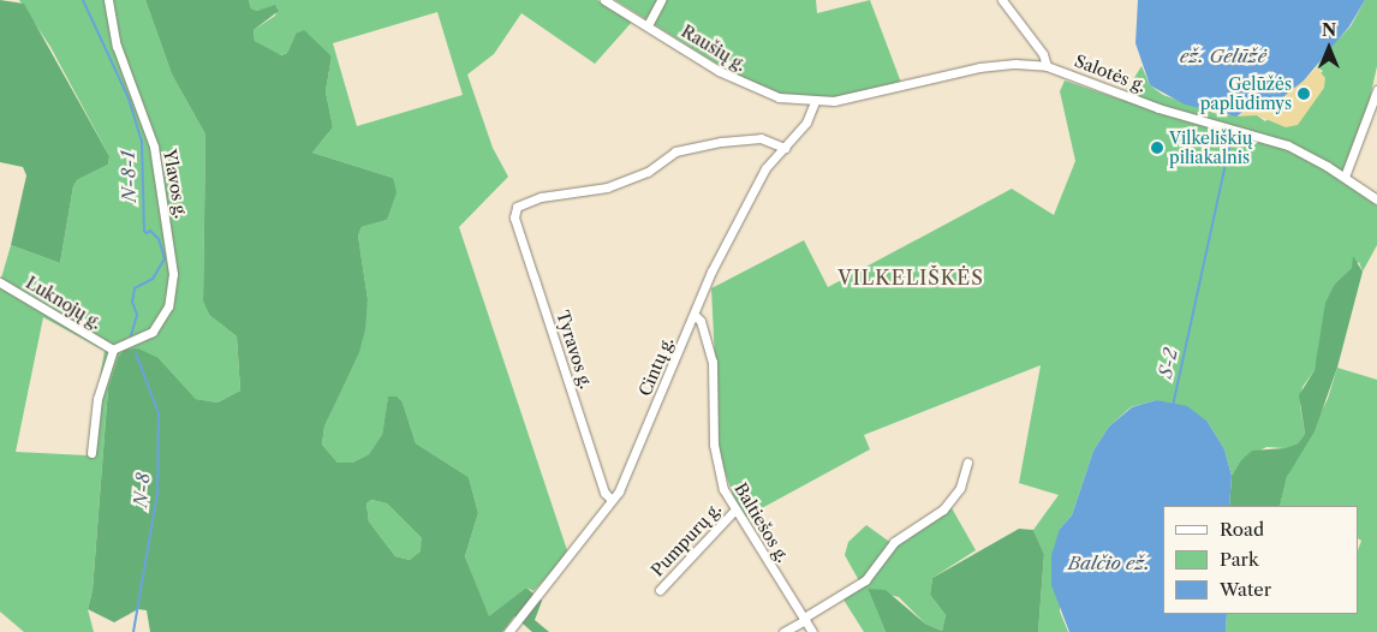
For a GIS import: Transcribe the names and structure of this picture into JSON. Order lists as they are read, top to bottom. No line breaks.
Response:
{"streets":{"street":["Raušių g.","Salotės g.","Ylavos g.","Luknojų g.","Tyravos g.","Cintų g.","Baltiešos g.","Pumpurų g."]},"crossings":[["Raušių g.","Salotės g."],["Raušių g.","Cintų g."],["Salotės g.","Cintų g."],["Ylavos g.","Luknojų g."],["Tyravos g.","Cintų g."],["Cintų g.","Baltiešos g."],["Baltiešos g.","Pumpurų g."]],"districts":["VILKELIŠKĖS"],"water":["ež. Gelūžė","N-8-1","S-2","N-8","Balčio ež."],"places":["Gelūžės paplūdimys","Vilkeliškių piliakalnis"],"legend":["Road","Park","Water"],"north":"top"}
